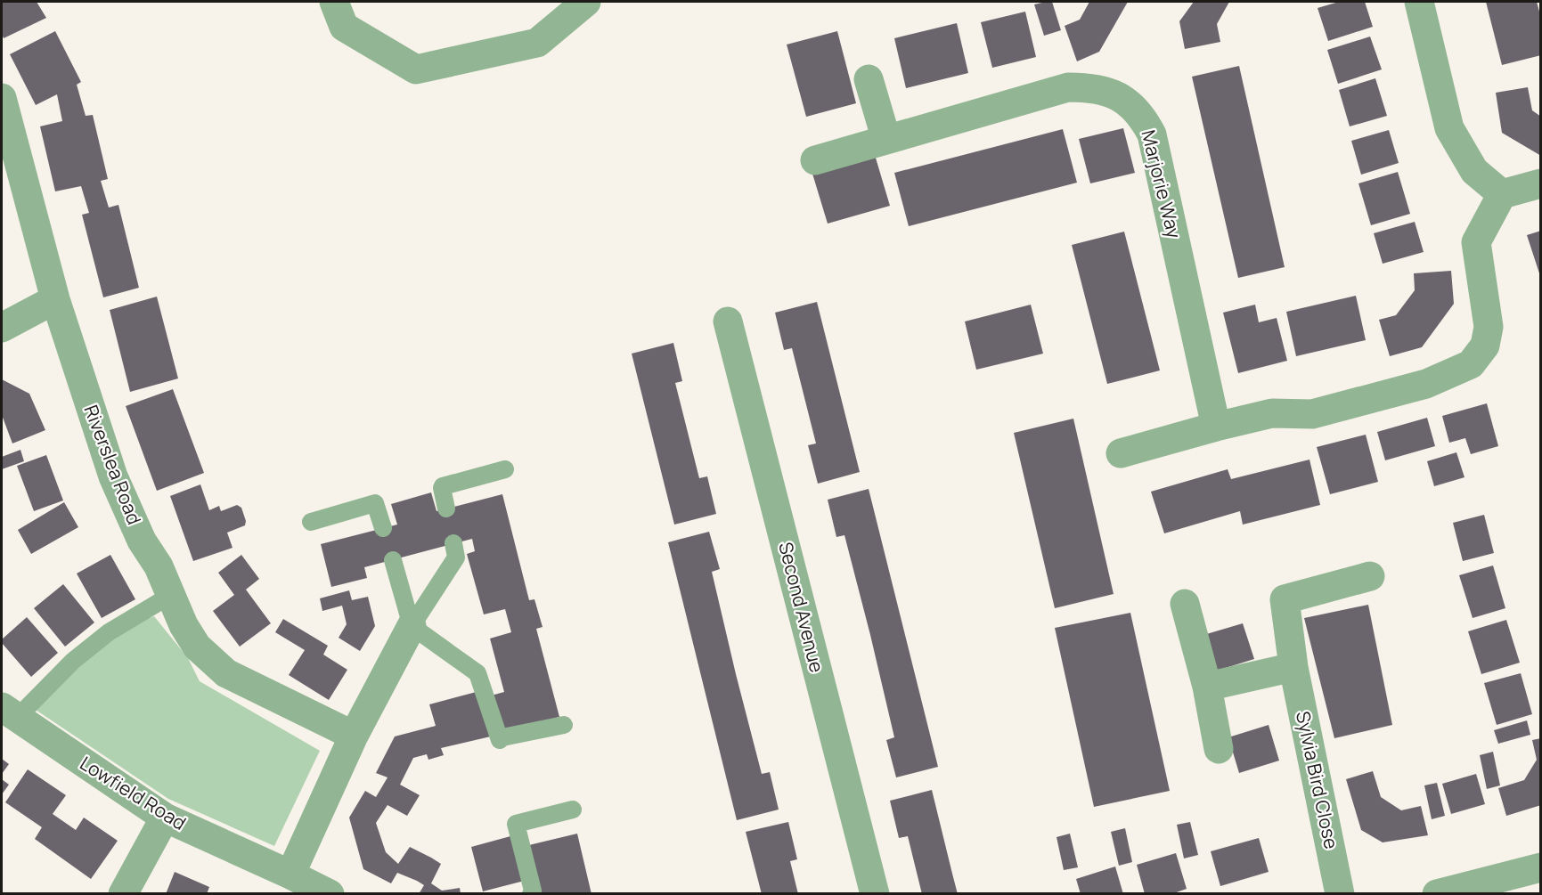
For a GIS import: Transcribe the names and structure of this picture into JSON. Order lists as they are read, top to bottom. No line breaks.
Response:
{"streets":{"street":["Marjorie Way","Riverslea Road","Second Avenue","Sylvia Bird Close","Lowfield Road"]}}
